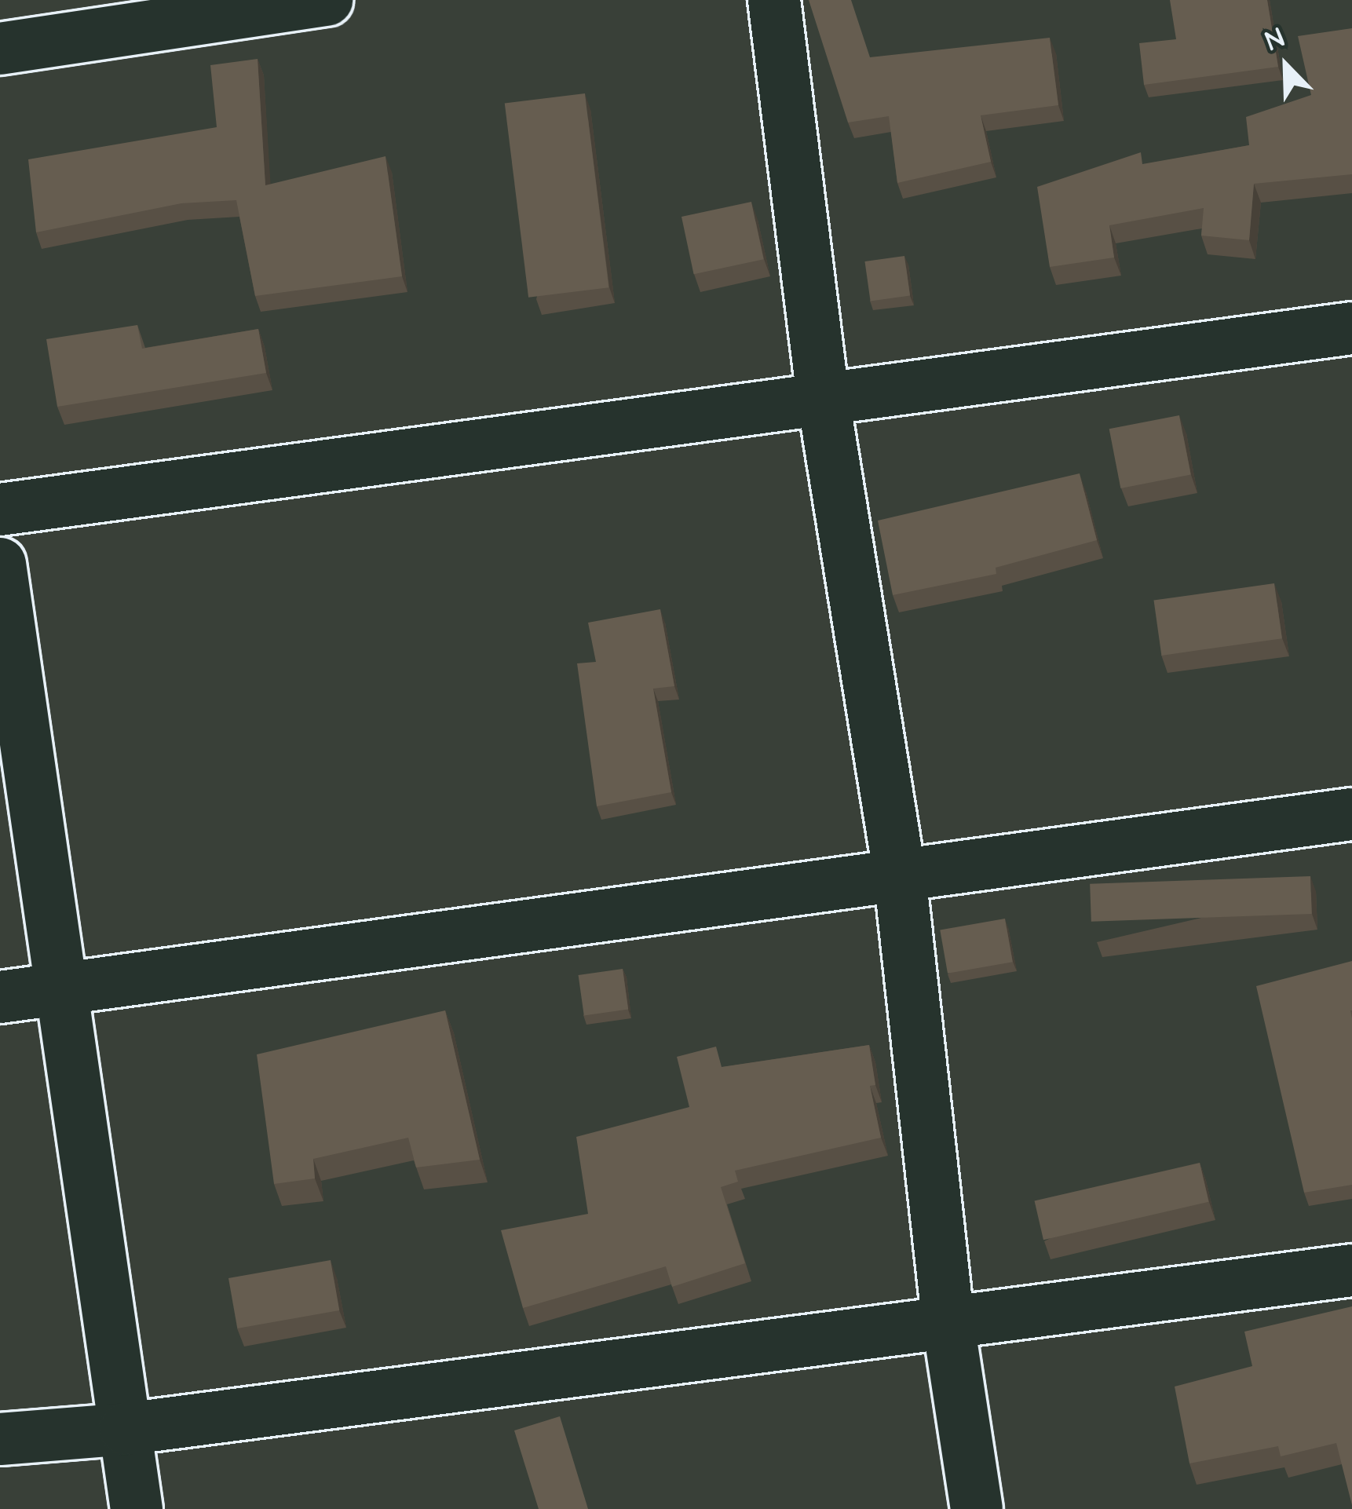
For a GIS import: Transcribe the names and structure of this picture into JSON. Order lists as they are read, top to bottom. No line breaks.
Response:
{"north":"top left"}
